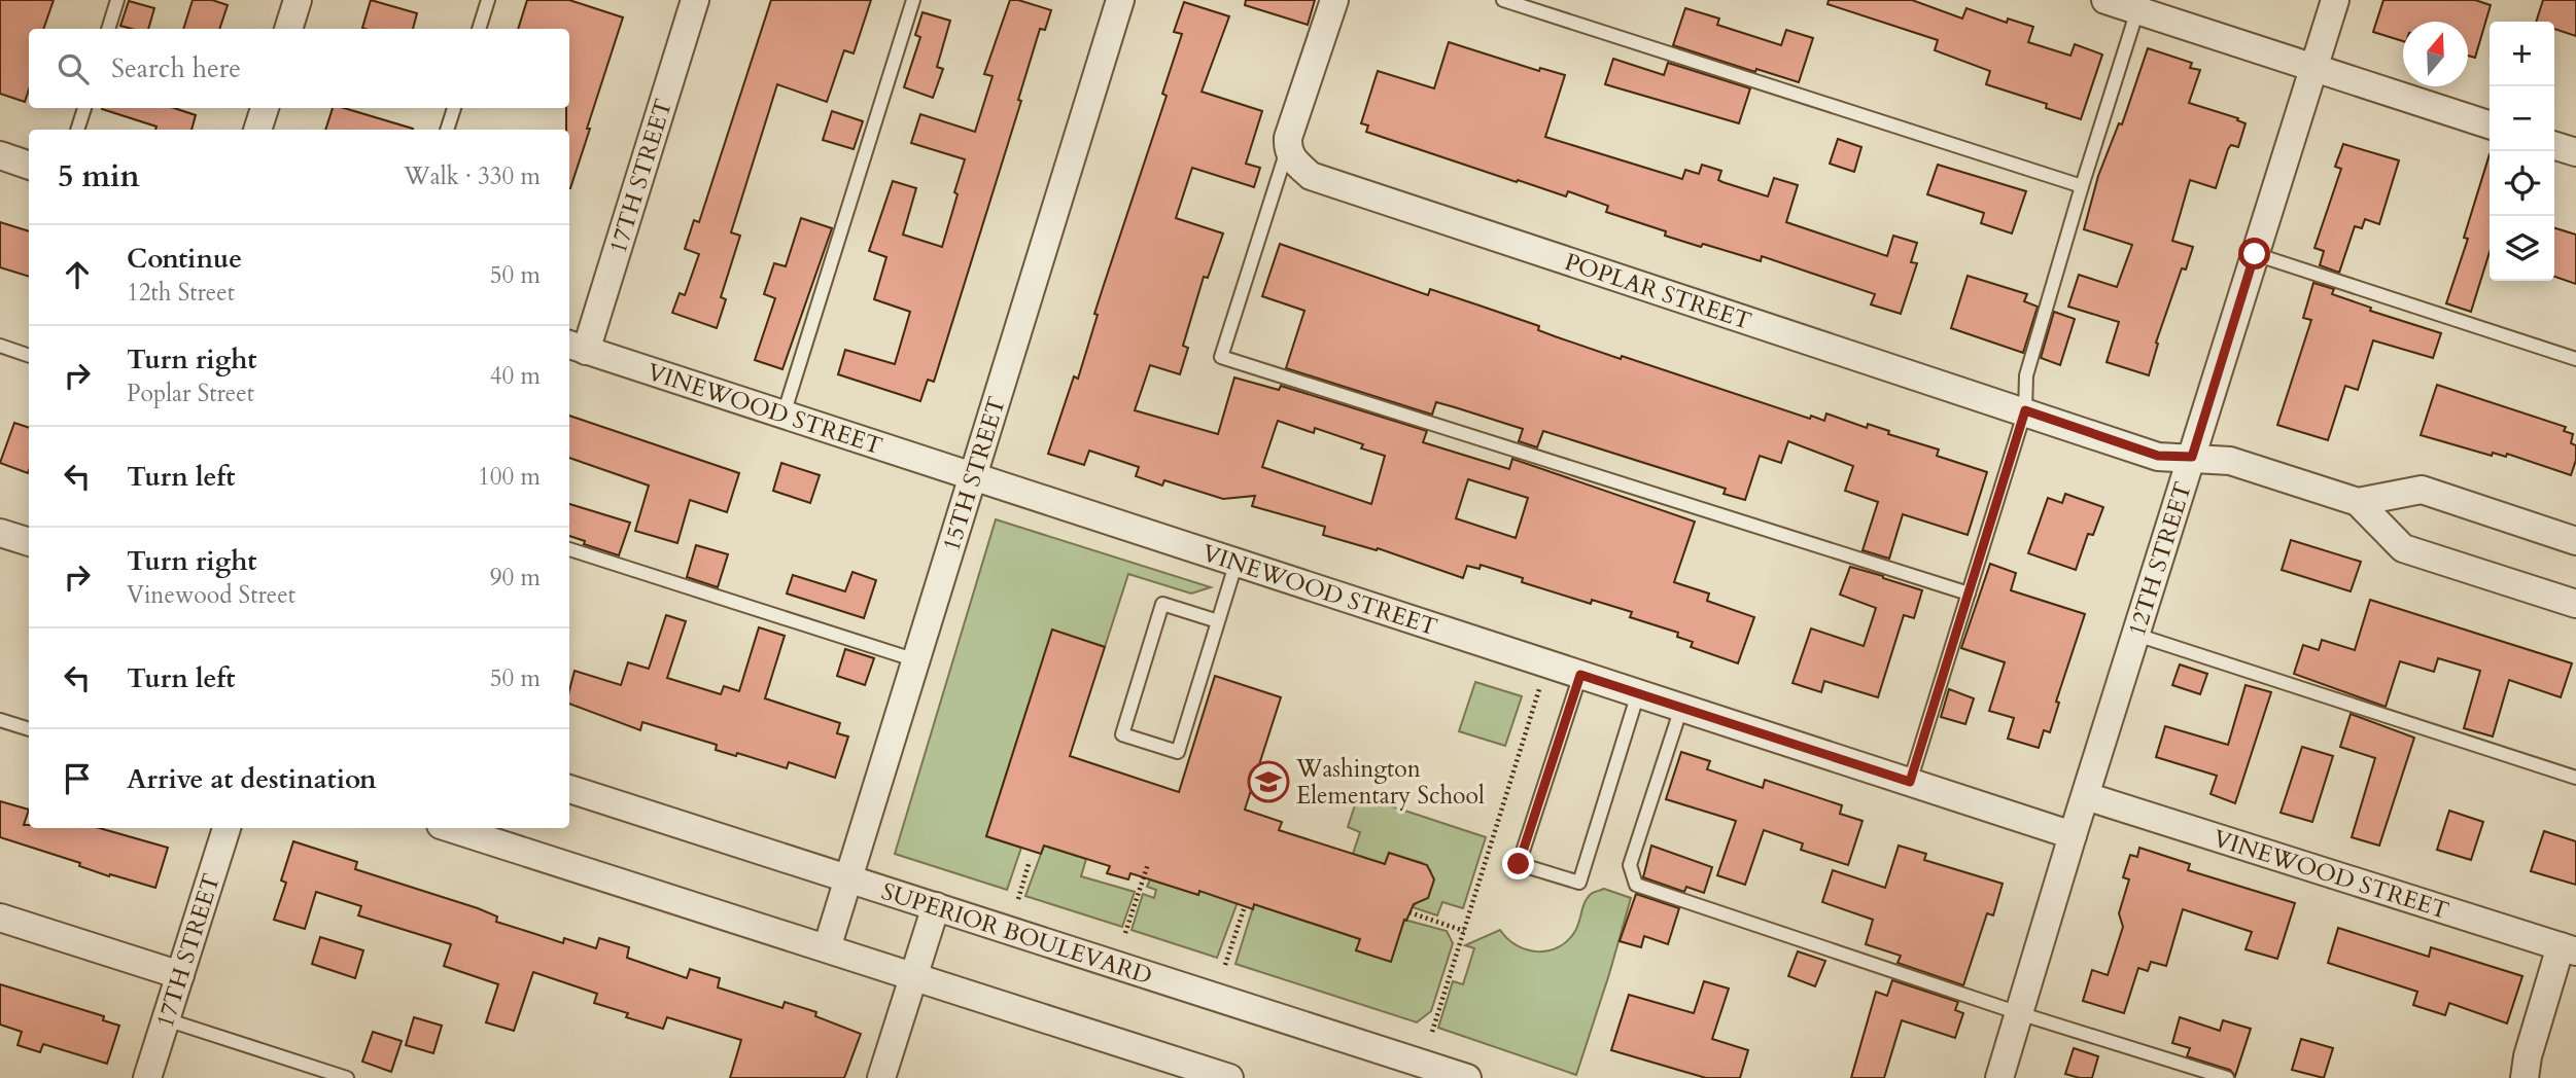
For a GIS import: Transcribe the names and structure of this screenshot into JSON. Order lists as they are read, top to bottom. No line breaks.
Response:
{"streets":{"street":["17TH STREET","POPLAR STREET","VINEWOOD STREET","15TH STREET","12TH STREET","SUPERIOR BOULEVARD"]},"crossings":[["17TH STREET","VINEWOOD STREET"],["POPLAR STREET","12TH STREET"],["VINEWOOD STREET","15TH STREET"],["VINEWOOD STREET","12TH STREET"],["15TH STREET","SUPERIOR BOULEVARD"]],"places":{"school or university":["Washington Elementary School"]},"north":"top","page":{"map_buttons":["+","−"],"search":"Search here","heading":["5 min","Walk · 330 m"],"list":[["Continue","12th Street","50 m"],["Turn right","Poplar Street","40 m"],["Turn left","100 m"],["Turn right","Vinewood Street","90 m"],["Turn left","50 m"],"Arrive at destination"]}}
